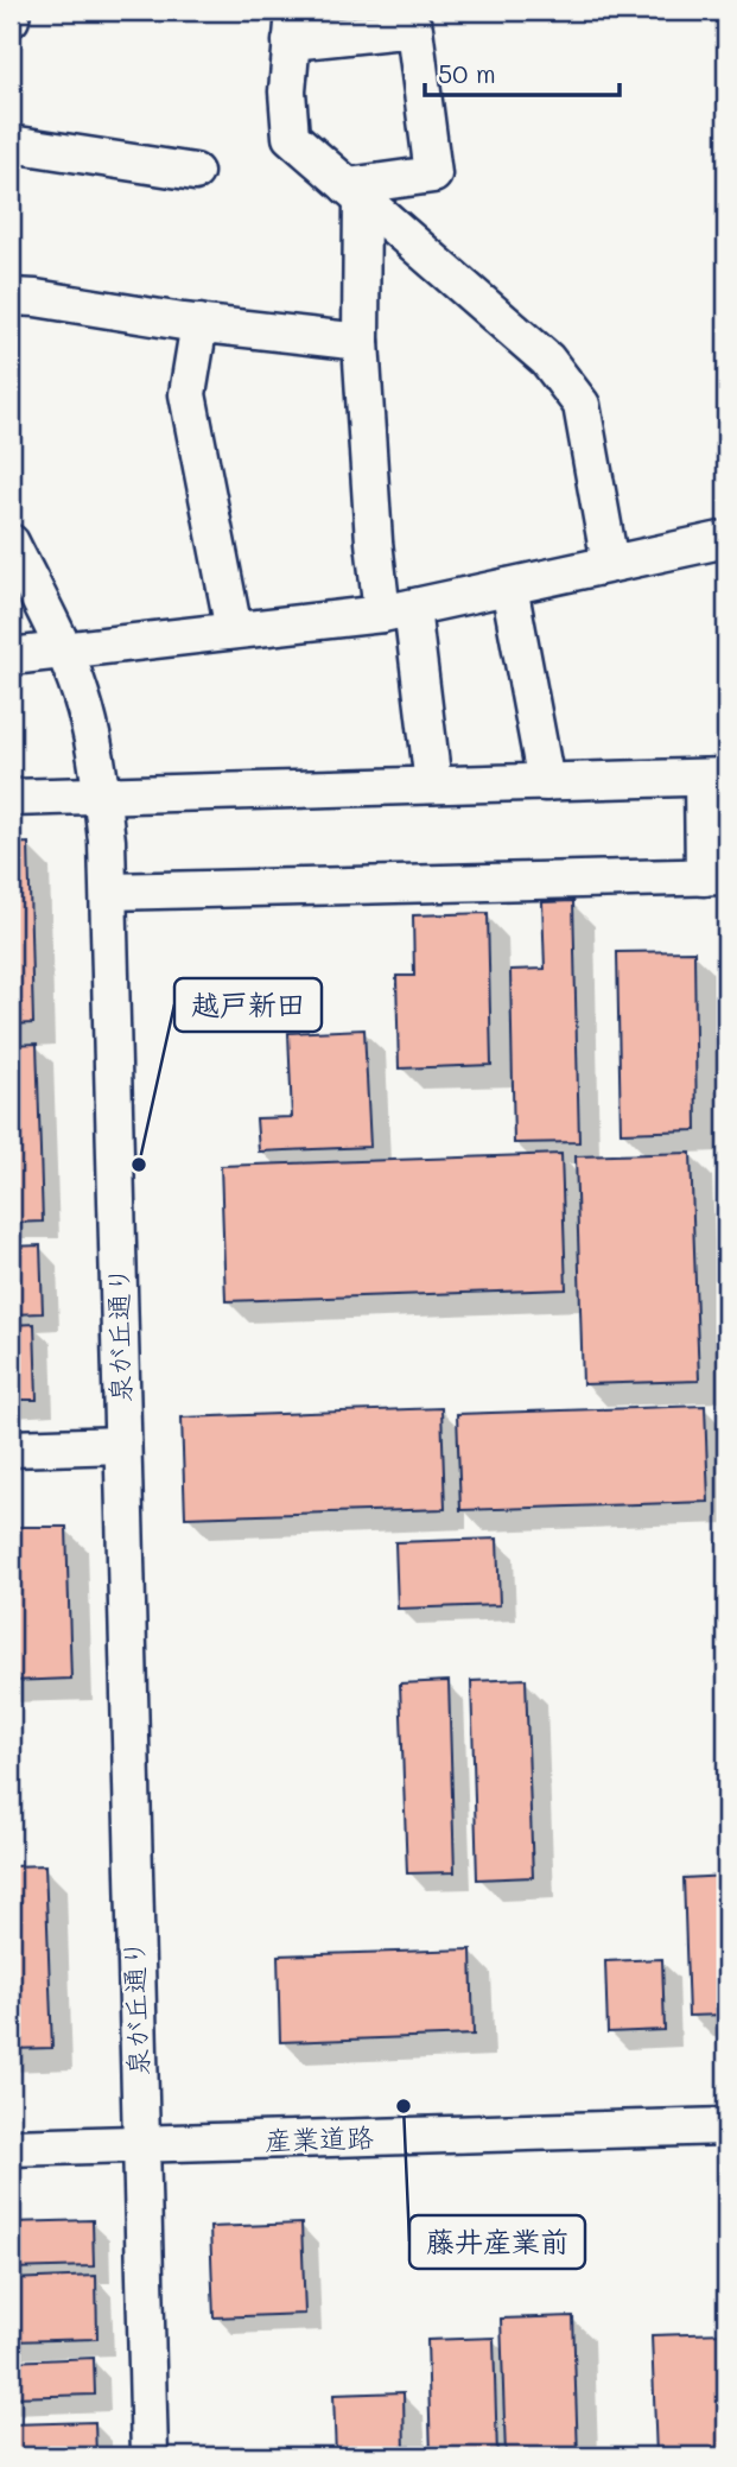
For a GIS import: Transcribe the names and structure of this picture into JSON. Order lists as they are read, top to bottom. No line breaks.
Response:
{"streets":{"street":["泉が丘通り","産業道路"]},"crossings":[["泉が丘通り","産業道路"]],"places":["越戸新田","藤井産業前"],"scale_bar":"50 m"}
